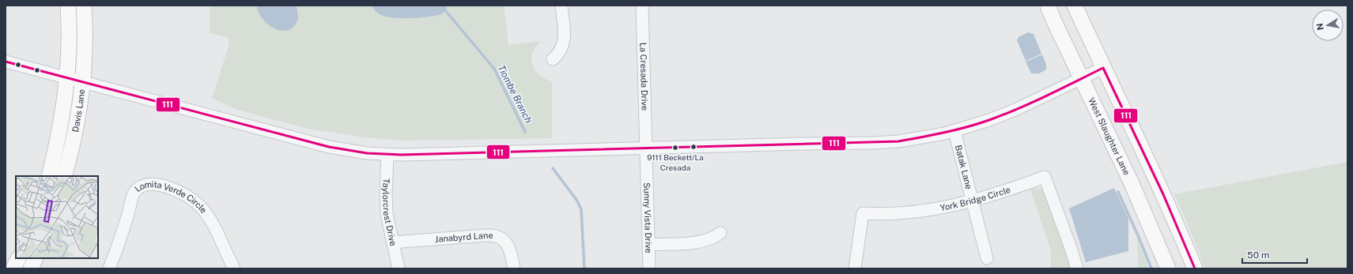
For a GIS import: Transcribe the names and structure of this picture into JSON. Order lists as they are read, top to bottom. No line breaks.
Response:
{"streets":{"main road":["Davis Lane","West Slaughter Lane"],"street":["La Cresada Drive","Batak Lane","York Bridge Circle","Lomita Verde Circle","Taylorcrest Drive","Sunny Vista Drive","Janabyrd Lane"]},"crossings":[["La Cresada Drive","Sunny Vista Drive"],["Batak Lane","York Bridge Circle"],["Taylorcrest Drive","Janabyrd Lane"]],"water":["Tiombe Branch"],"places":["9111 Beckett/La Cresada"],"lines":["transit line 111"],"scale_bar":"50 m","north":"left"}
